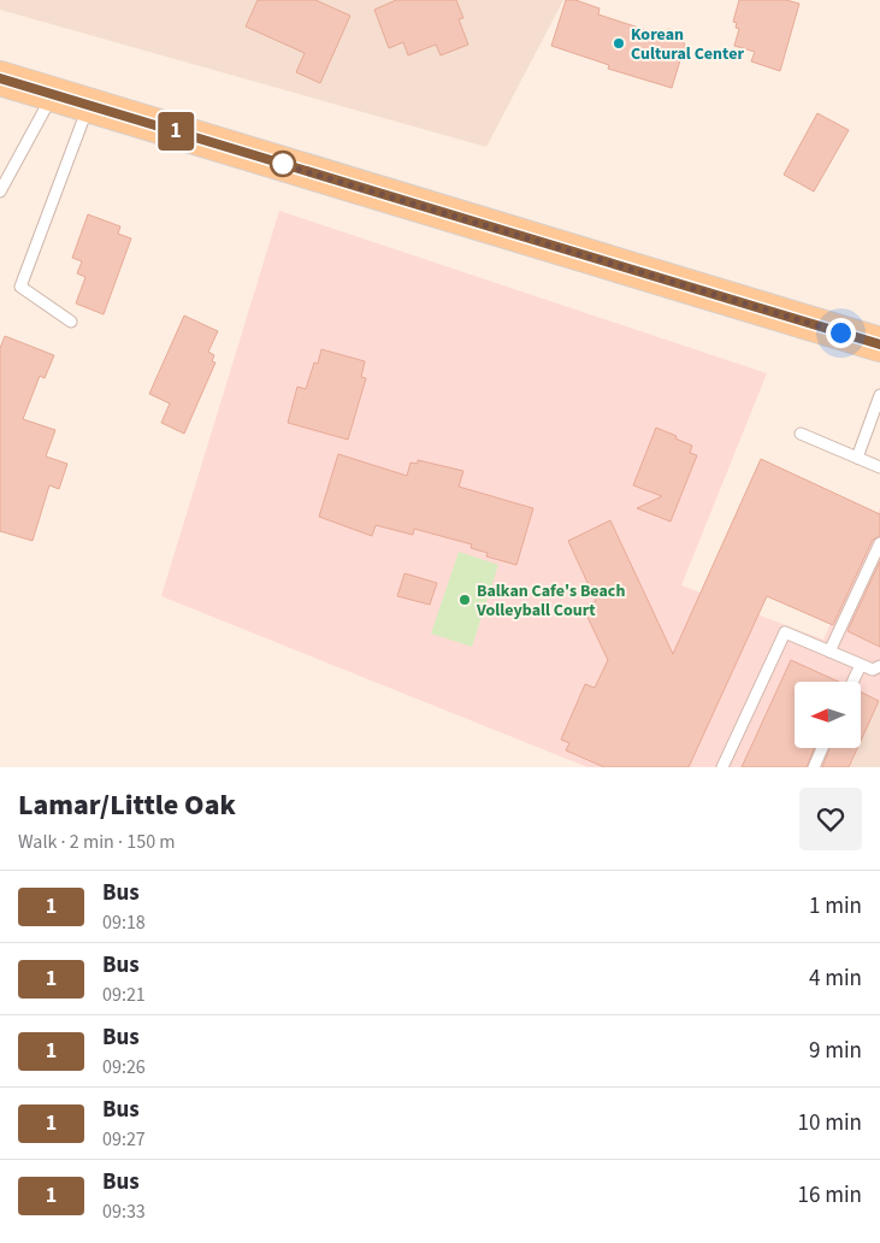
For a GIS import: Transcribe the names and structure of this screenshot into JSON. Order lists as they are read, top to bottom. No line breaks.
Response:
{"places":["Korean Cultural Center","Balkan Cafe's Beach Volleyball Court"],"lines":["bus line 1"],"north":"left","page":{"on_map":"1","heading":["Lamar/Little Oak","Walk · 2 min · 150 m"],"list":[{"mark":"1","name":"Bus","note":"09:18","value":"1 min"},{"mark":"1","name":"Bus","note":"09:21","value":"4 min"},{"mark":"1","name":"Bus","note":"09:26","value":"9 min"},{"mark":"1","name":"Bus","note":"09:27","value":"10 min"},{"mark":"1","name":"Bus","note":"09:33","value":"16 min"}]}}
